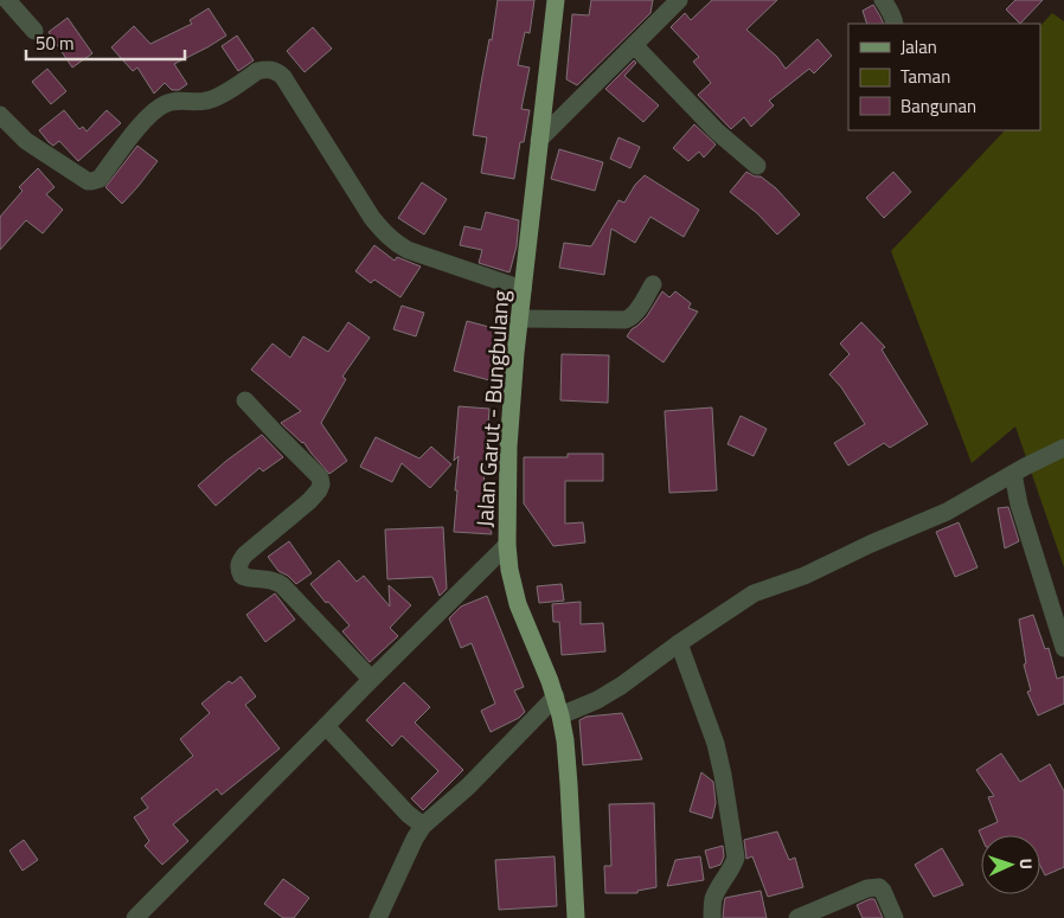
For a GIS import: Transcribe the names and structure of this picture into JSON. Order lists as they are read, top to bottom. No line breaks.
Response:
{"streets":{"main road":["Jalan Garut - Bungbulang"]},"legend":["Jalan","Taman","Bangunan"],"scale_bar":"50 m","north":"right"}
